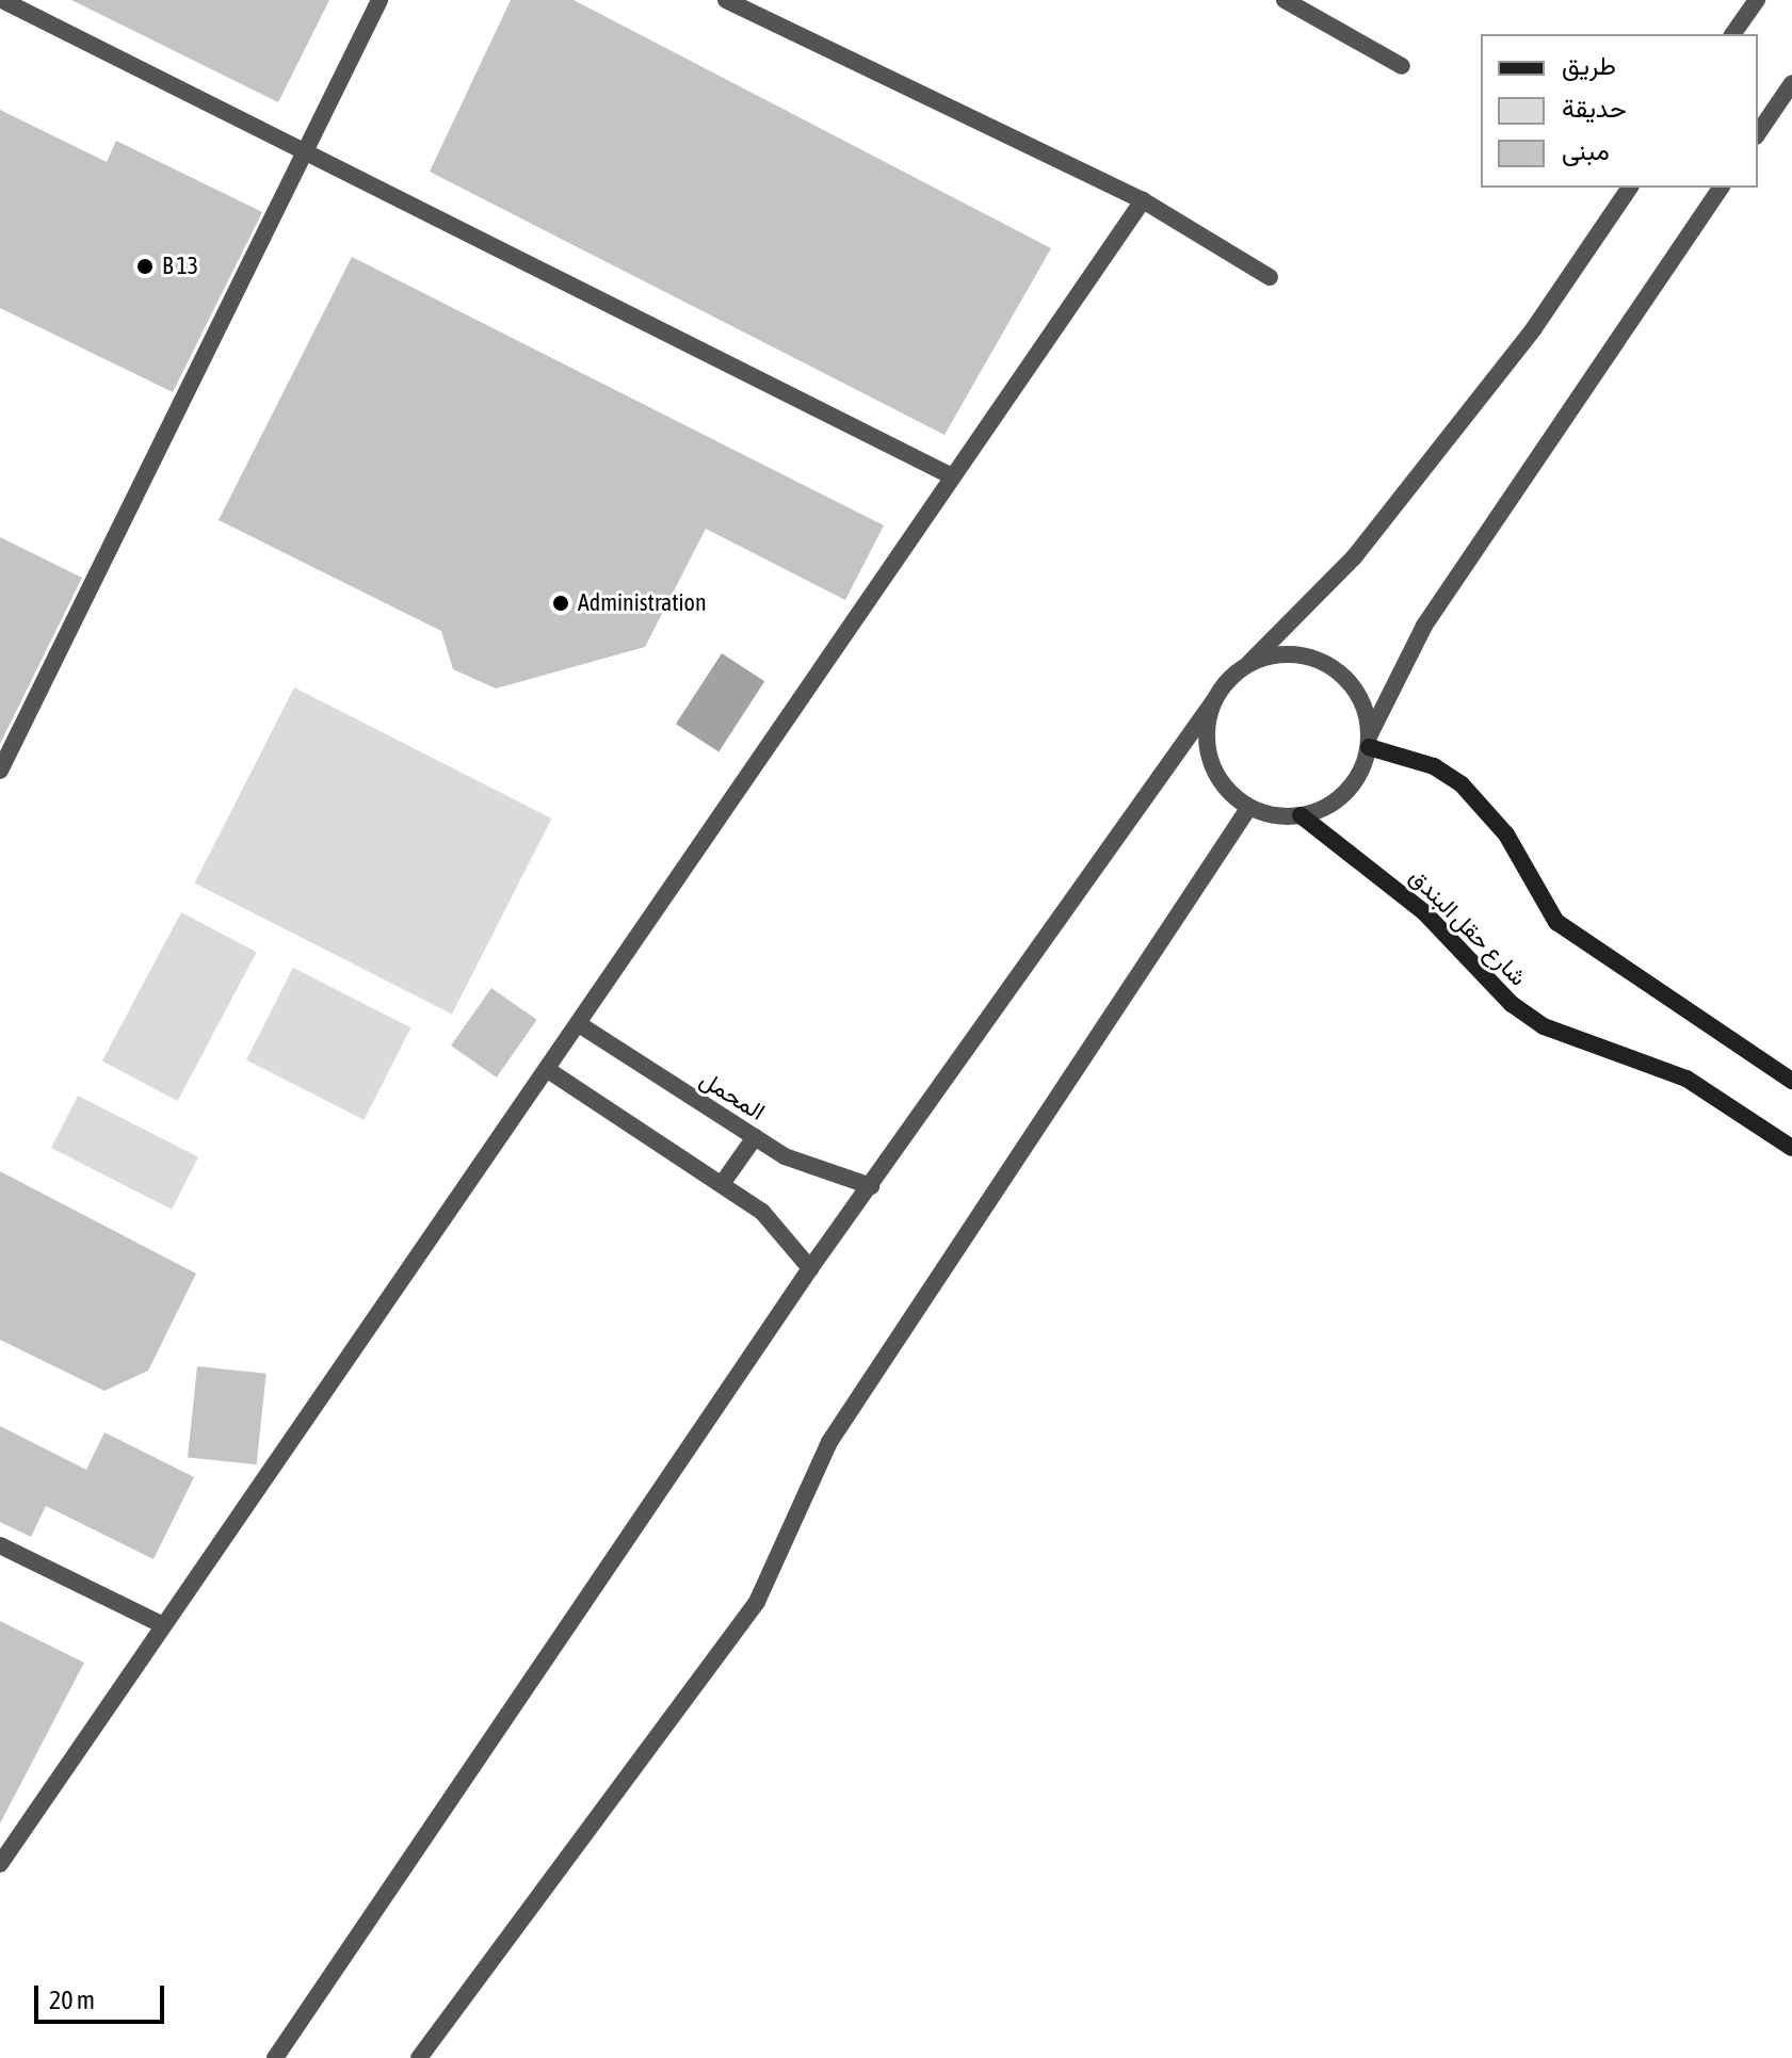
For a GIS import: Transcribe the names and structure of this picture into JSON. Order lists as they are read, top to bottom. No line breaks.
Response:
{"streets":{"main road":["شارع حقل البندق"],"street":["المحمل"]},"places":["B 13","Administration"],"legend":["طريق","حديقة","مبنى"],"scale_bar":"20 m"}
